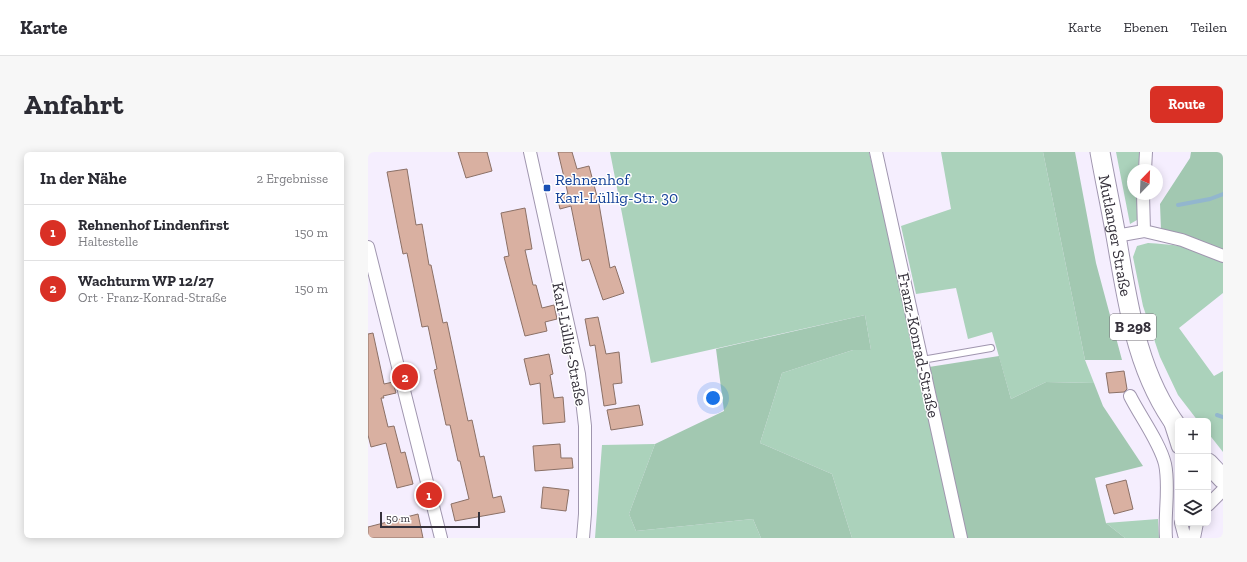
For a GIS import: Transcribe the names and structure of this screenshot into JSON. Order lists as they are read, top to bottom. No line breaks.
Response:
{"streets":{"main road":["Mutlanger Straße","B 298"],"street":["Karl-Lüllig-Straße","Franz-Konrad-Straße"]},"places":{"transit":["Rehnenhof Karl-Lüllig-Str. 30"]},"scale_bar":"50 m","north":"top right","page":{"header":"Karte","nav":["Karte","Ebenen","Teilen"],"buttons":"Route","title":"Anfahrt","heading":["In der Nähe","2 Ergebnisse"],"list":[{"mark":"1","name":"Rehnenhof Lindenfirst","note":"Haltestelle","value":"150 m"},{"mark":"2","name":"Wachturm WP 12/27","note":"Ort · Franz-Konrad-Straße","value":"150 m"}],"pins":["2","1"],"map_buttons":["+","−"],"scale":"50 m"}}
